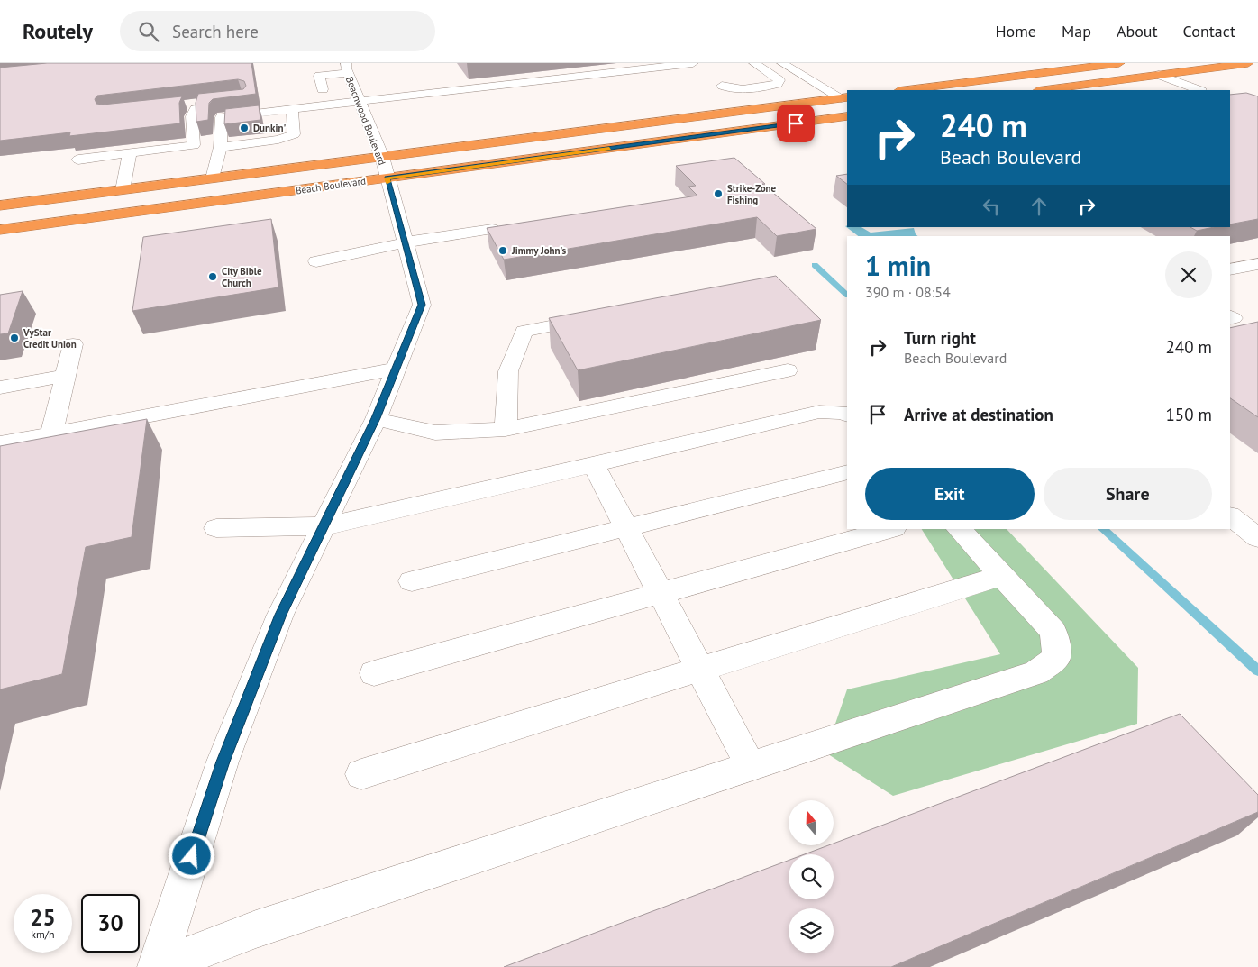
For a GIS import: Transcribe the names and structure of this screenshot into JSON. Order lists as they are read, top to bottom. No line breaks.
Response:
{"streets":{"highway":["Beach Boulevard"],"street":["Beachwood Boulevard"]},"crossings":[["Beachwood Boulevard","Beach Boulevard"]],"places":["Dunkin'","Strike-Zone Fishing","Jimmy John's","City Bible Church","VyStar Credit Union"],"north":"top","page":{"header":"Routely","search":"Search here","nav":["Home","Map","About","Contact"],"turn":["240 m","Beach Boulevard"],"heading":["1 min","390 m · 08:54"],"list":[{"name":"Turn right","note":"Beach Boulevard","value":"240 m"},{"name":"Arrive at destination","value":"150 m"}],"buttons":["Exit","Share"],"speed":"25 km/h","limit":"30"}}
